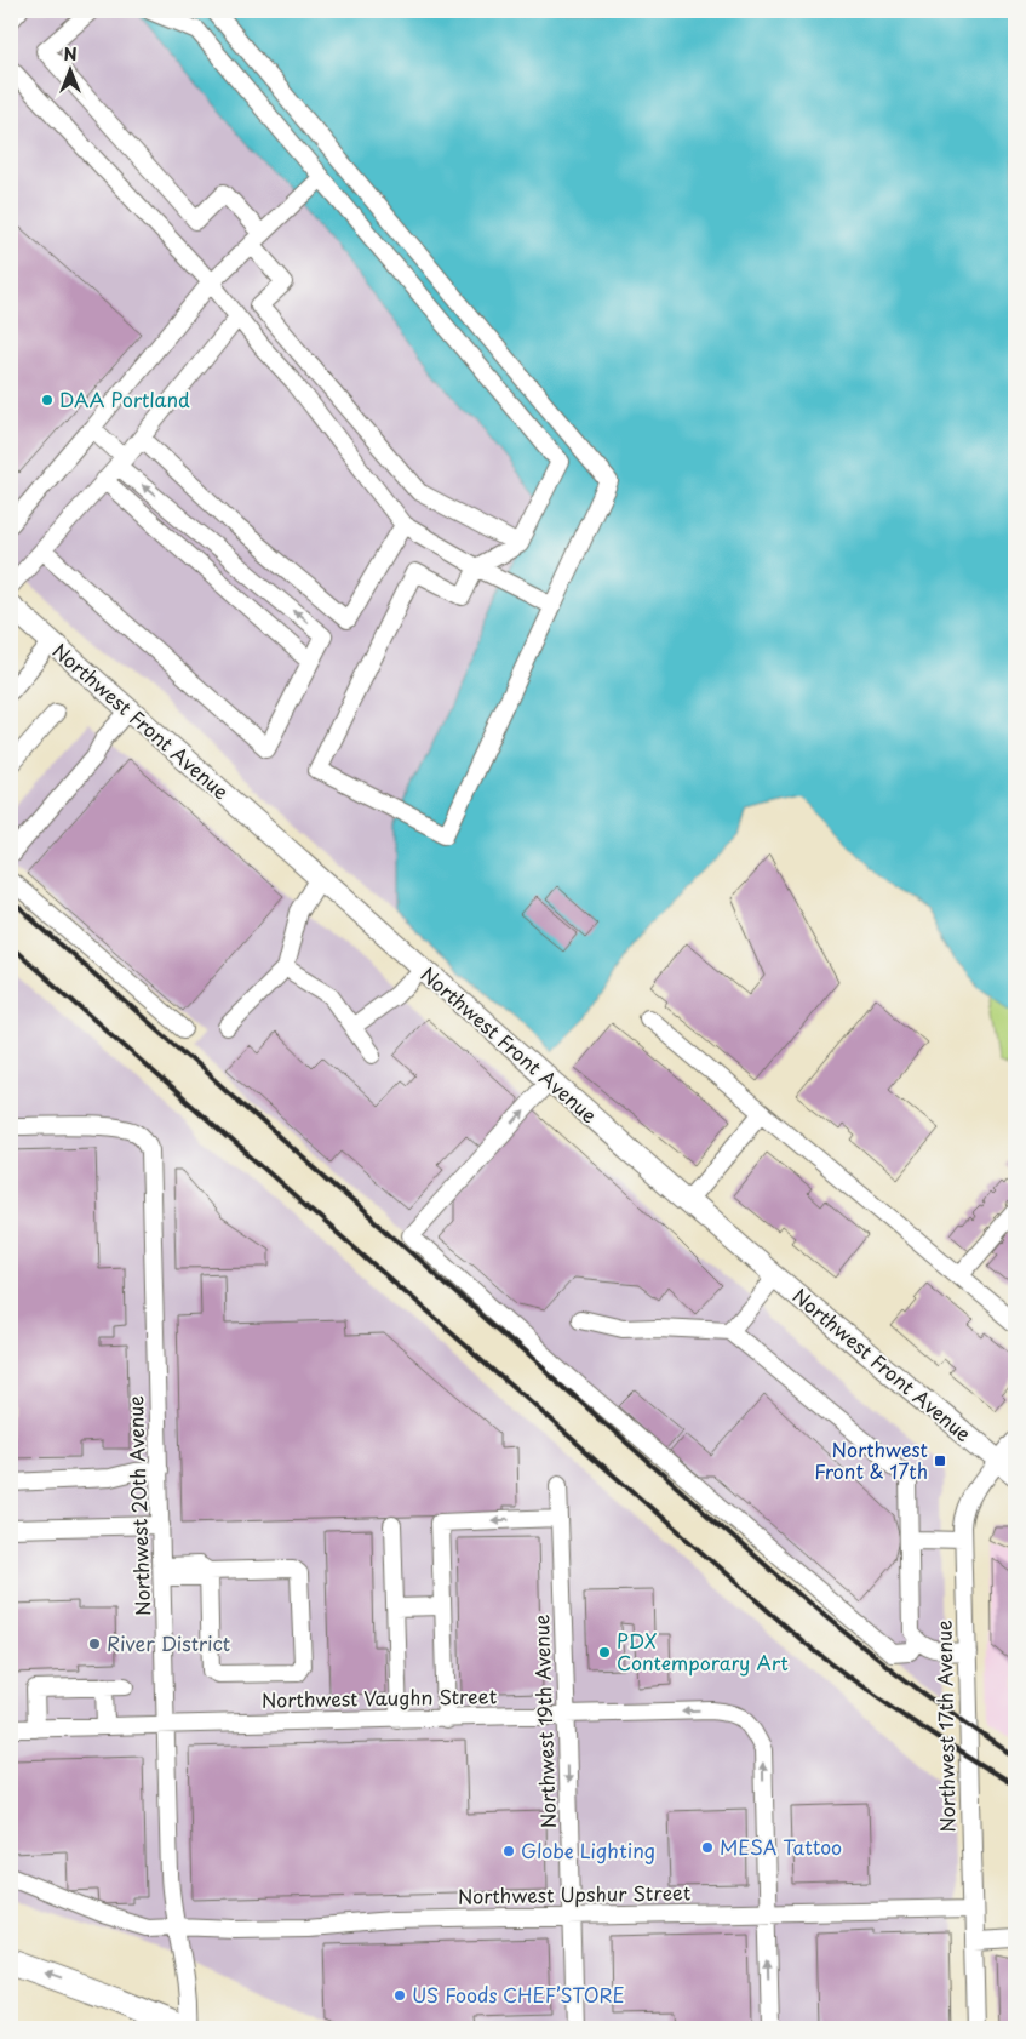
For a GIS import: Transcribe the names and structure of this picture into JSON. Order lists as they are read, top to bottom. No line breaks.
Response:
{"streets":{"main road":["Northwest Front Avenue"],"street":["Northwest 20th Avenue","Northwest Vaughn Street","Northwest 19th Avenue","Northwest 17th Avenue","Northwest Upshur Street"]},"crossings":[["Northwest Front Avenue","Northwest 17th Avenue"],["Northwest 20th Avenue","Northwest Vaughn Street"],["Northwest 20th Avenue","Northwest Upshur Street"],["Northwest Vaughn Street","Northwest 19th Avenue"],["Northwest Vaughn Street","Northwest Upshur Street"],["Northwest 19th Avenue","Northwest Upshur Street"],["Northwest 17th Avenue","Northwest Upshur Street"]],"one_way":["Northwest 19th Avenue"],"places":{"other":["DAA Portland","River District","PDX Contemporary Art","MESA Tattoo","Globe Lighting","US Foods CHEF’STORE"],"transit":["Northwest Front & 17th"]},"north":"top"}
